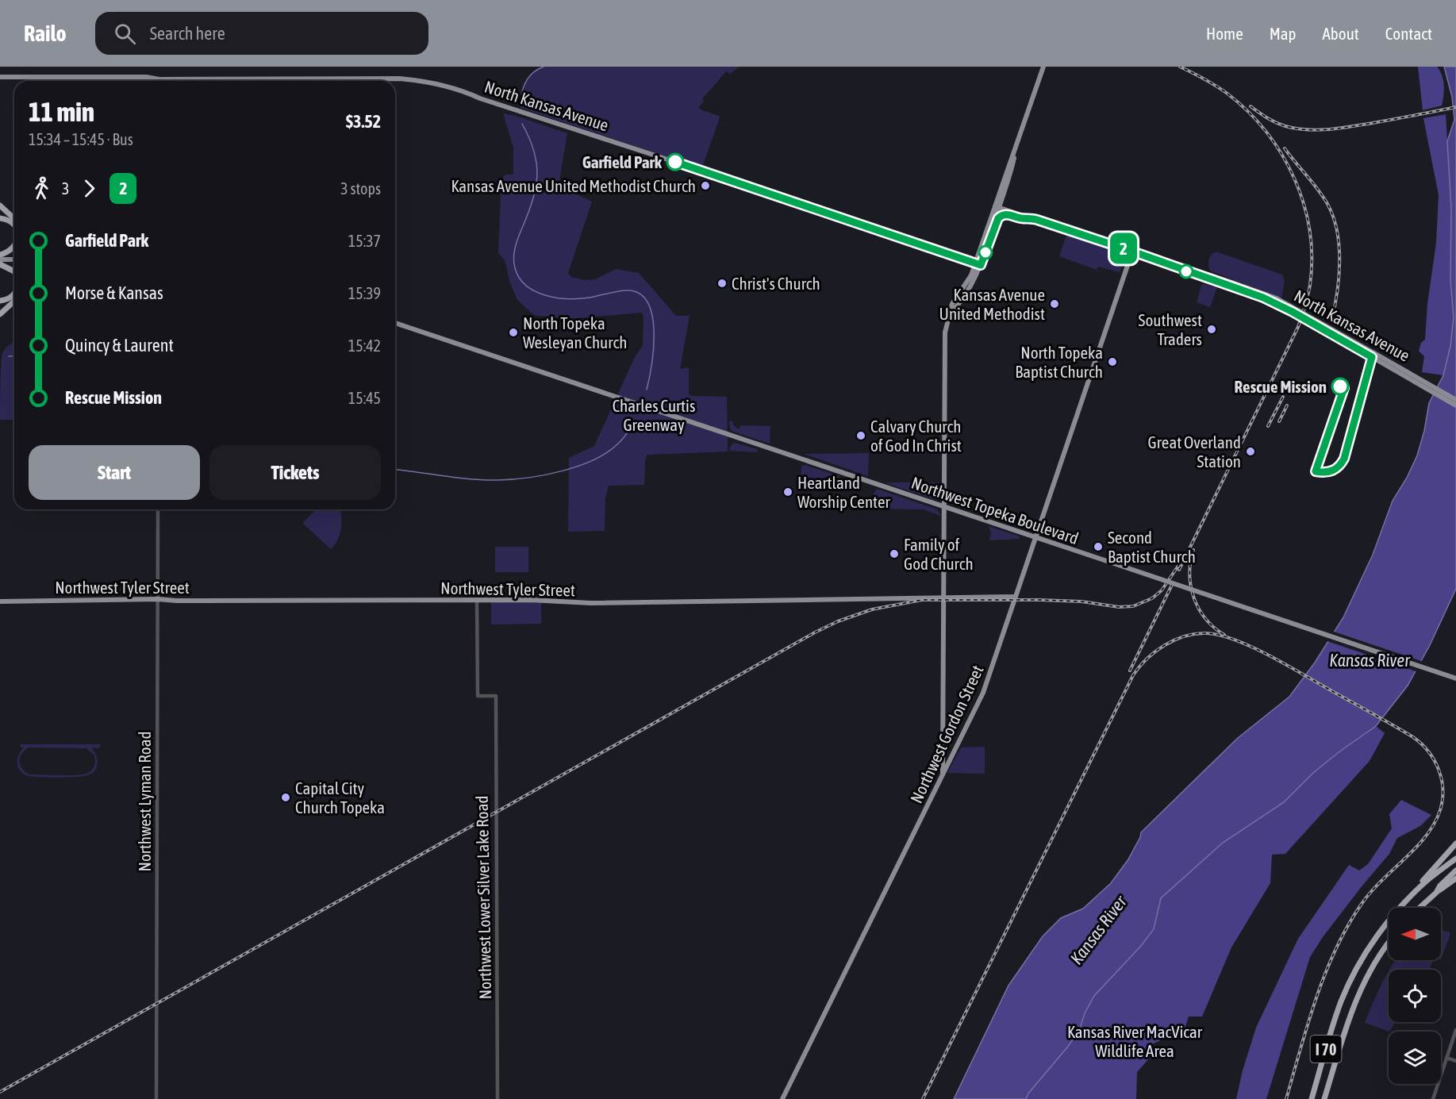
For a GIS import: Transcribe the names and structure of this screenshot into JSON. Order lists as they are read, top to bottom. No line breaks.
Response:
{"streets":{"highway":["I 70"],"main road":["North Kansas Avenue","Northwest Topeka Boulevard","Northwest Tyler Street","Northwest Gordon Street"],"street":["Northwest Lyman Road","Northwest Lower Silver Lake Road"]},"crossings":[["Northwest Topeka Boulevard","Northwest Gordon Street"],["Northwest Tyler Street","Northwest Gordon Street"],["Northwest Tyler Street","Northwest Lyman Road"],["Northwest Tyler Street","Northwest Lower Silver Lake Road"]],"water":["Kansas River"],"parks":["Charles Curtis Greenway","Kansas River MacVicar Wildlife Area"],"places":["Garfield Park","Kansas Avenue United Methodist Church","Christ's Church","Kansas Avenue United Methodist","Southwest Traders","North Topeka Wesleyan Church","North Topeka Baptist Church","Rescue Mission","Calvary Church of God In Christ","Great Overland Station","Heartland Worship Center","Second Baptist Church","Family of God Church","Capital City Church Topeka"],"lines":["bus line 2"],"north":"left","page":{"header":"Railo","search":"Search here","nav":["Home","Map","About","Contact"],"on_map":"2","heading":["11 min","15:34 – 15:45 · Bus","$3.52"],"legs":["3","2","3 stops"],"list":[{"name":"Garfield Park","value":"15:37"},{"name":"Morse & Kansas","value":"15:39"},{"name":"Quincy & Laurent","value":"15:42"},{"name":"Rescue Mission","value":"15:45"}],"buttons":["Start","Tickets"]}}
